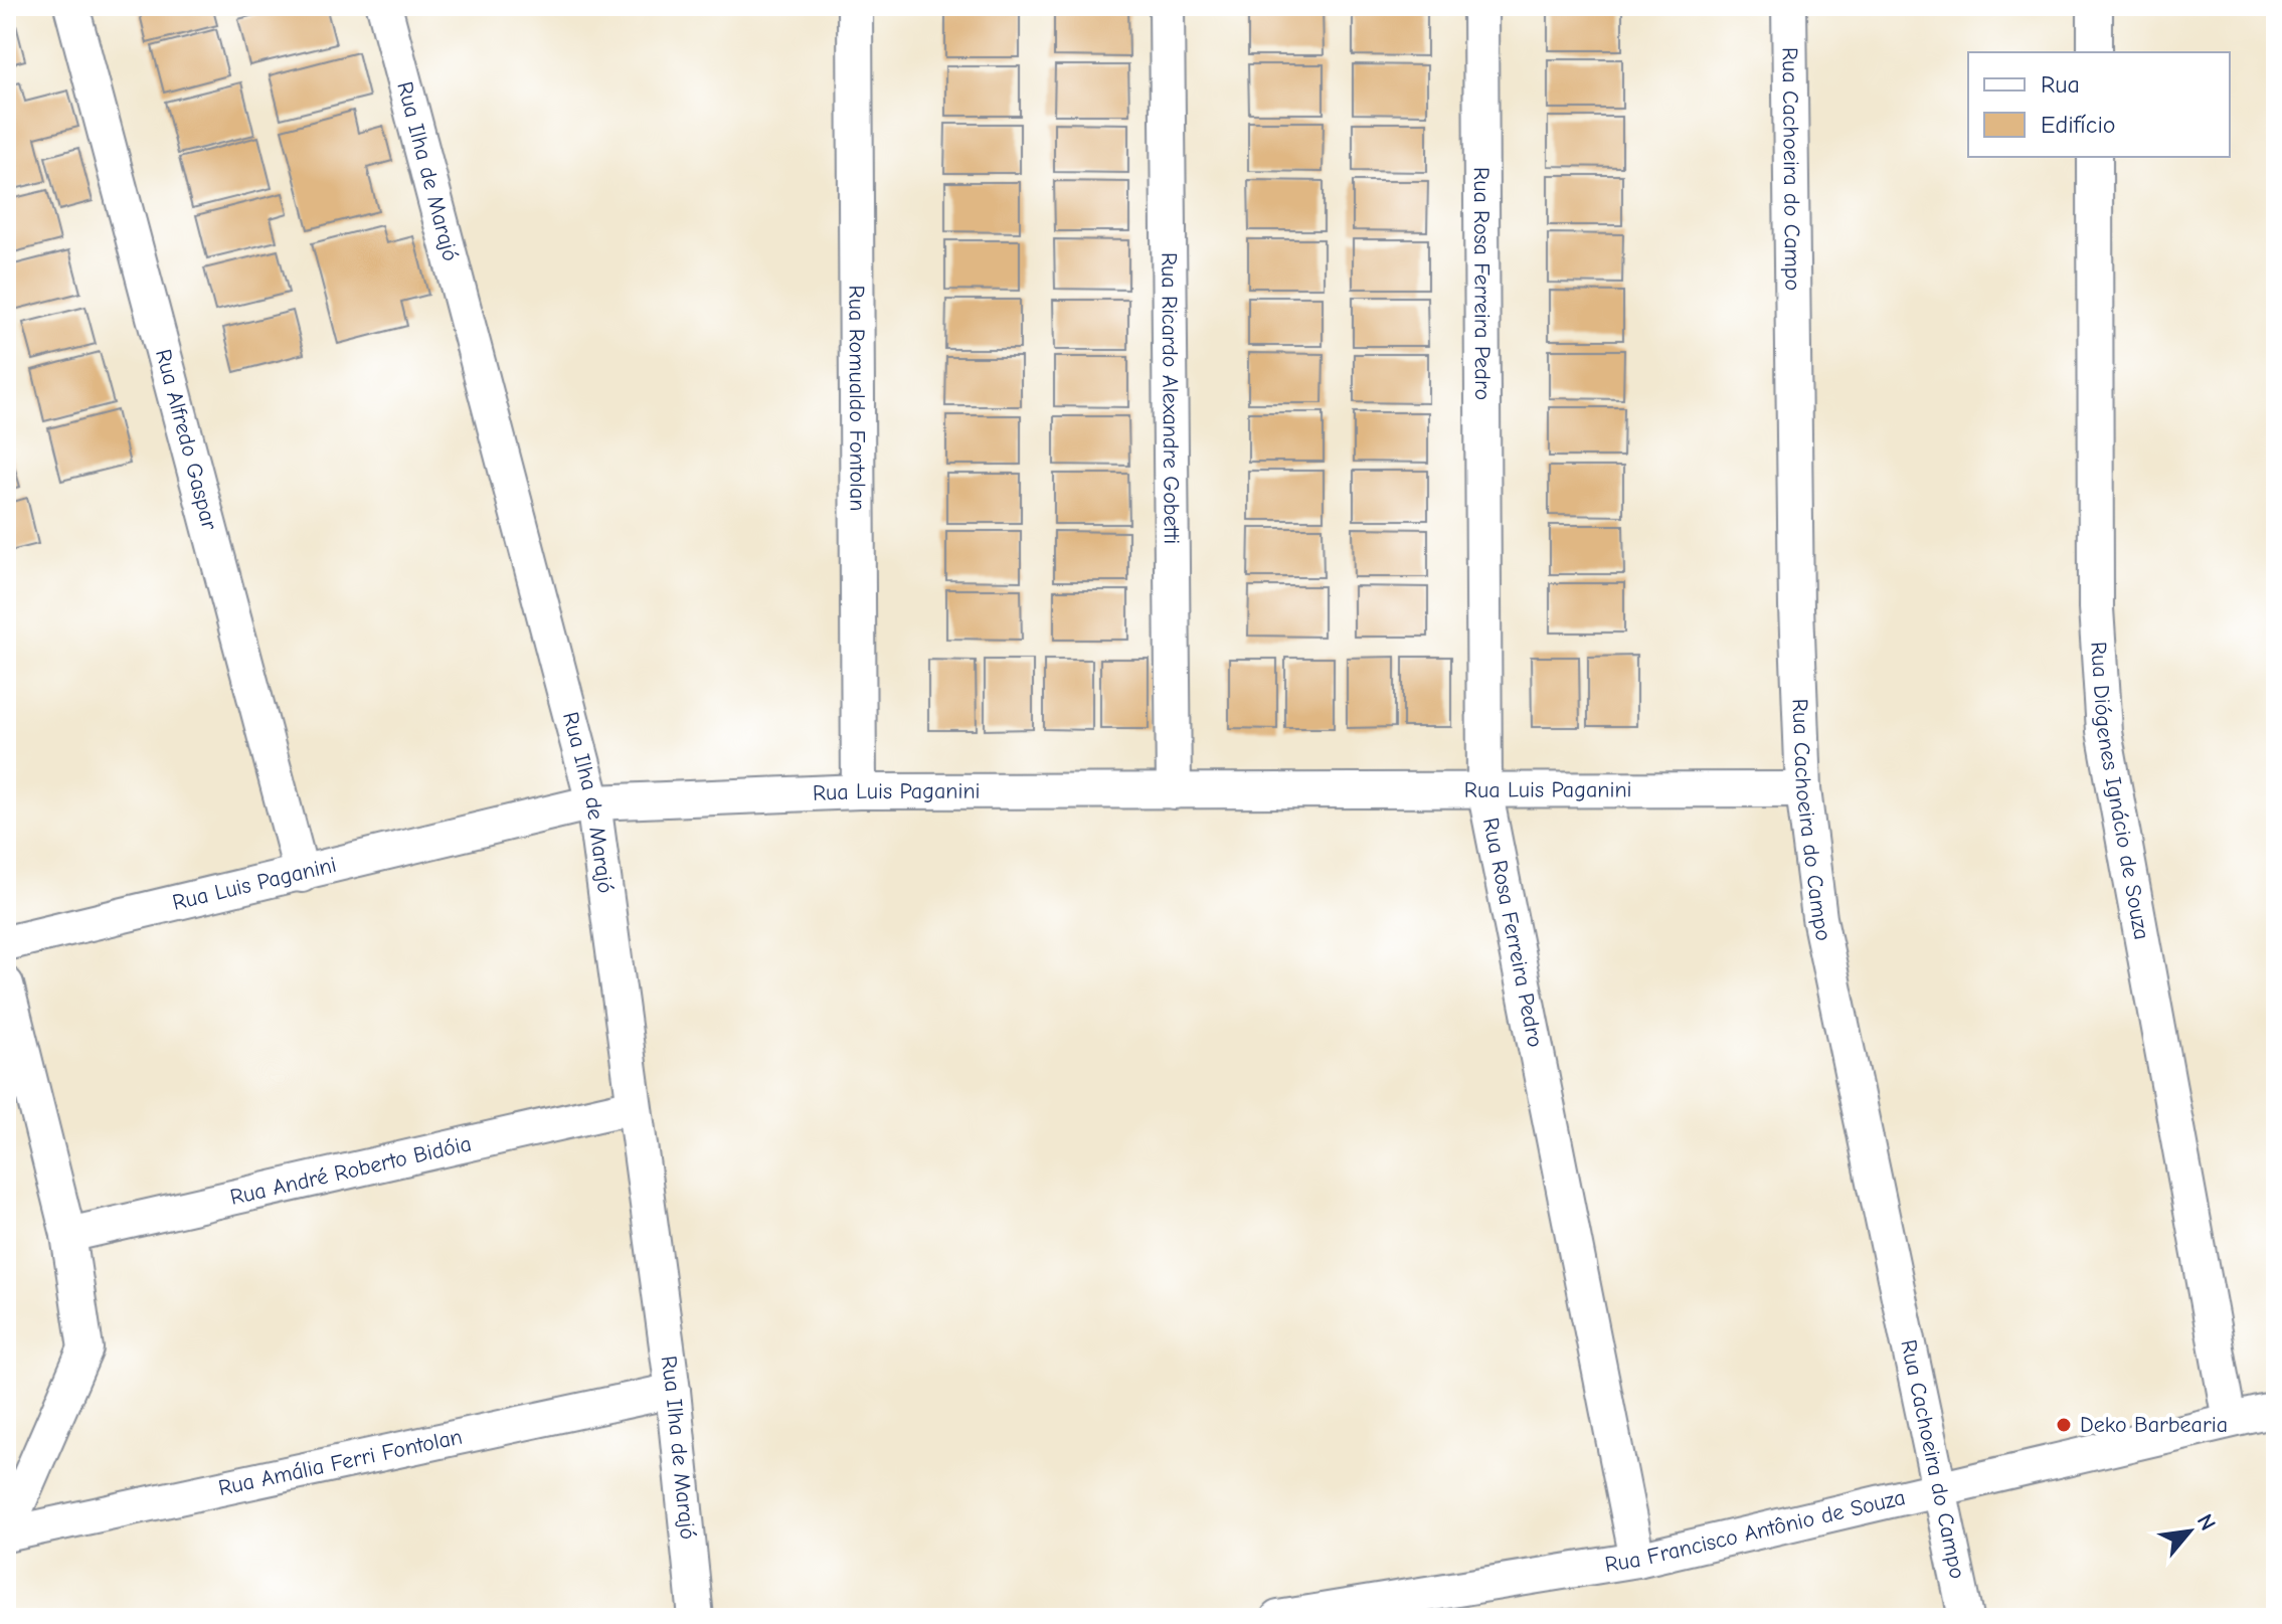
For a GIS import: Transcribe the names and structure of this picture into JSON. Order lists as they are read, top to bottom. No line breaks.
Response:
{"streets":{"street":["Rua Cachoeira do Campo","Rua Ilha de Marajó","Rua Rosa Ferreira Pedro","Rua Romualdo Fontolan","Rua Ricardo Alexandre Gobetti","Rua Alfredo Gaspar","Rua Luis Paganini","Rua Diógenes Ignácio de Souza","Rua André Roberto Bidóia","Rua Amália Ferri Fontolan","Rua Francisco Antônio de Souza"]},"crossings":[["Rua Cachoeira do Campo","Rua Luis Paganini"],["Rua Cachoeira do Campo","Rua Francisco Antônio de Souza"],["Rua Ilha de Marajó","Rua Luis Paganini"],["Rua Ilha de Marajó","Rua André Roberto Bidóia"],["Rua Ilha de Marajó","Rua Amália Ferri Fontolan"],["Rua Rosa Ferreira Pedro","Rua Luis Paganini"],["Rua Rosa Ferreira Pedro","Rua Francisco Antônio de Souza"],["Rua Romualdo Fontolan","Rua Luis Paganini"],["Rua Ricardo Alexandre Gobetti","Rua Luis Paganini"],["Rua Alfredo Gaspar","Rua Luis Paganini"],["Rua Diógenes Ignácio de Souza","Rua Francisco Antônio de Souza"]],"places":["Deko Barbearia"],"legend":["Rua","Edifício"],"north":"top right"}
